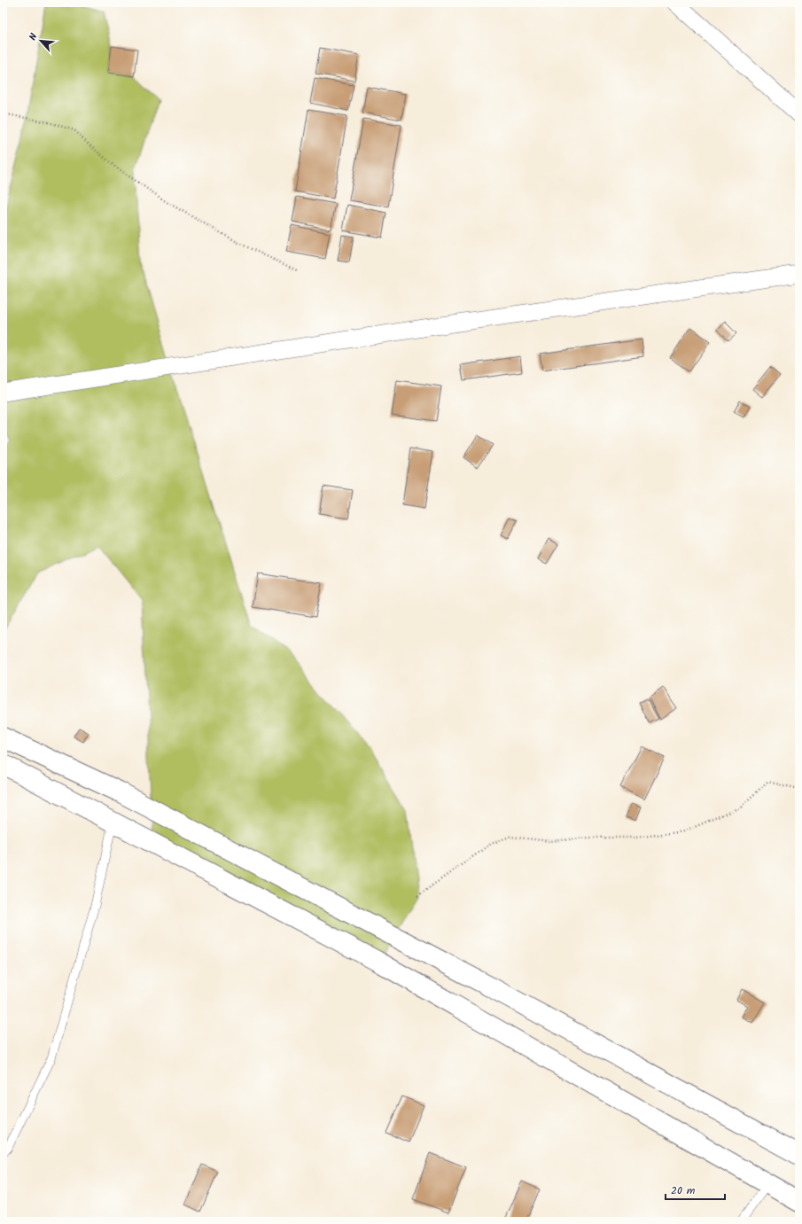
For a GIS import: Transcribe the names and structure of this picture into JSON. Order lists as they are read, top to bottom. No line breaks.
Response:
{"scale_bar":"20 m","north":"top left"}
